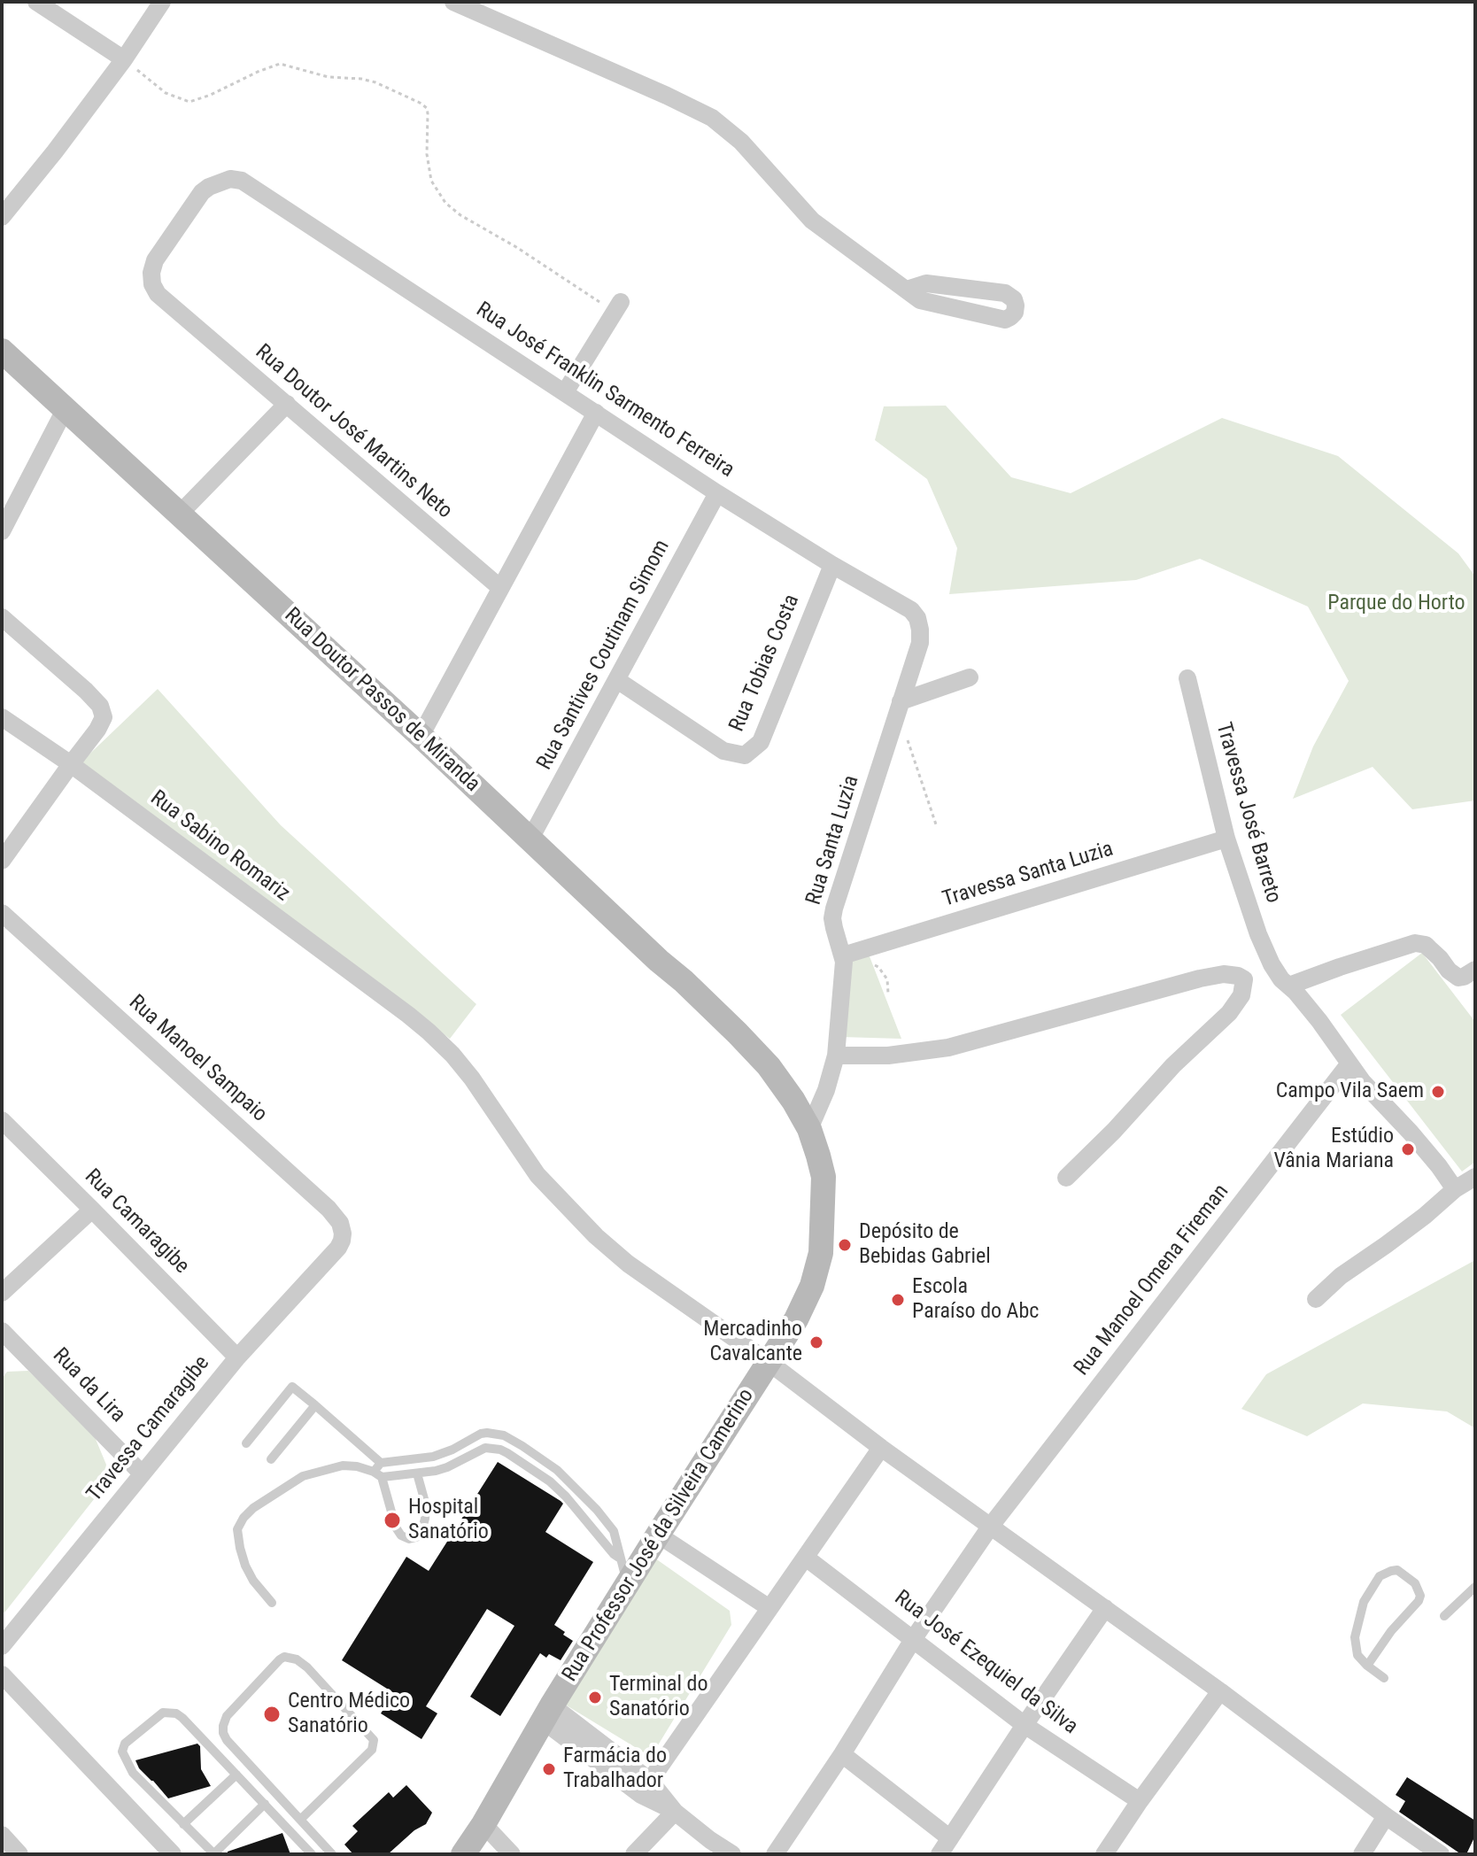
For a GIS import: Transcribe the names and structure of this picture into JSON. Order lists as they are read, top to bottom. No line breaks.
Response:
{"streets":{"street":["Rua José Franklin Sarmento Ferreira","Rua Doutor José Martins Neto","Rua Santives Coutinam Simom","Rua Tobias Costa","Rua Doutor Passos de Miranda","Travessa José Barreto","Rua Santa Luzia","Rua Sabino Romariz","Travessa Santa Luzia","Rua Manoel Sampaio","Rua Camaragibe","Rua Manoel Omena Fireman","Rua da Lira","Travessa Camaragibe","Rua Professor José da Silveira Camerino","Rua José Ezequiel da Silva"]},"crossings":[["Rua José Franklin Sarmento Ferreira","Rua Doutor José Martins Neto"],["Rua José Franklin Sarmento Ferreira","Rua Santives Coutinam Simom"],["Rua José Franklin Sarmento Ferreira","Rua Tobias Costa"],["Rua José Franklin Sarmento Ferreira","Rua Santa Luzia"],["Rua Santives Coutinam Simom","Rua Tobias Costa"],["Rua Santives Coutinam Simom","Rua Doutor Passos de Miranda"],["Rua Doutor Passos de Miranda","Rua Professor José da Silveira Camerino"],["Travessa José Barreto","Travessa Santa Luzia"],["Travessa José Barreto","Rua Manoel Omena Fireman"],["Rua Santa Luzia","Travessa Santa Luzia"],["Rua Santa Luzia","Rua Professor José da Silveira Camerino"],["Rua Sabino Romariz","Rua Manoel Omena Fireman"],["Rua Sabino Romariz","Rua Professor José da Silveira Camerino"],["Rua Manoel Sampaio","Travessa Camaragibe"],["Rua Camaragibe","Travessa Camaragibe"],["Rua Manoel Omena Fireman","Rua José Ezequiel da Silva"],["Rua da Lira","Travessa Camaragibe"]],"parks":["Parque do Horto"],"places":["Campo Vila Saem","Estúdio Vânia Mariana","Depósito de Bebidas Gabriel","Escola Paraíso do Abc","Mercadinho Cavalcante","Hospital Sanatório","Terminal do Sanatório","Centro Médico Sanatório","Farmácia do Trabalhador"]}
